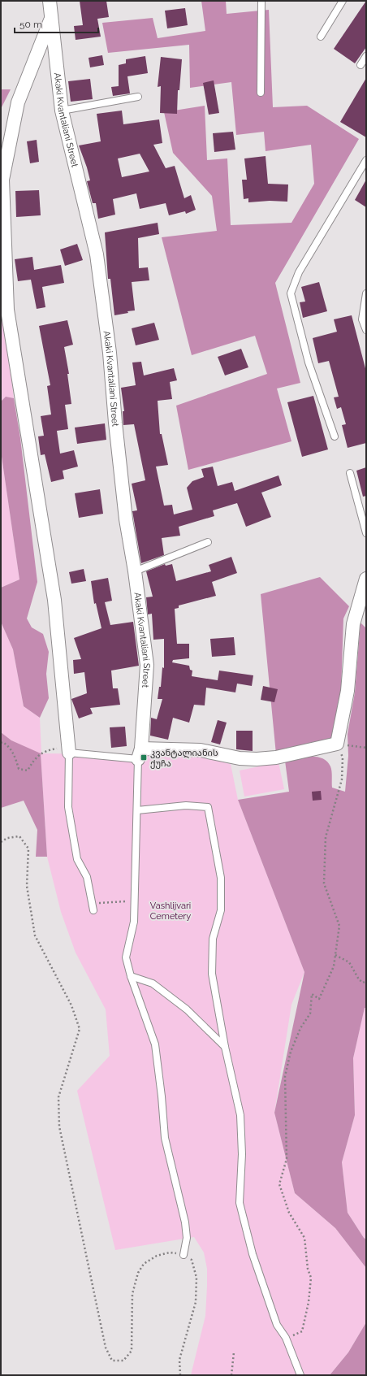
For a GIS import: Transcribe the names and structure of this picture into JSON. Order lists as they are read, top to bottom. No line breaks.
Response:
{"streets":{"street":["Akaki Kvantaliani Street"]},"parks":["Vashlijvari Cemetery"],"places":{"transit":["კვანტალიანის ქუჩა"]},"scale_bar":"50 m"}
